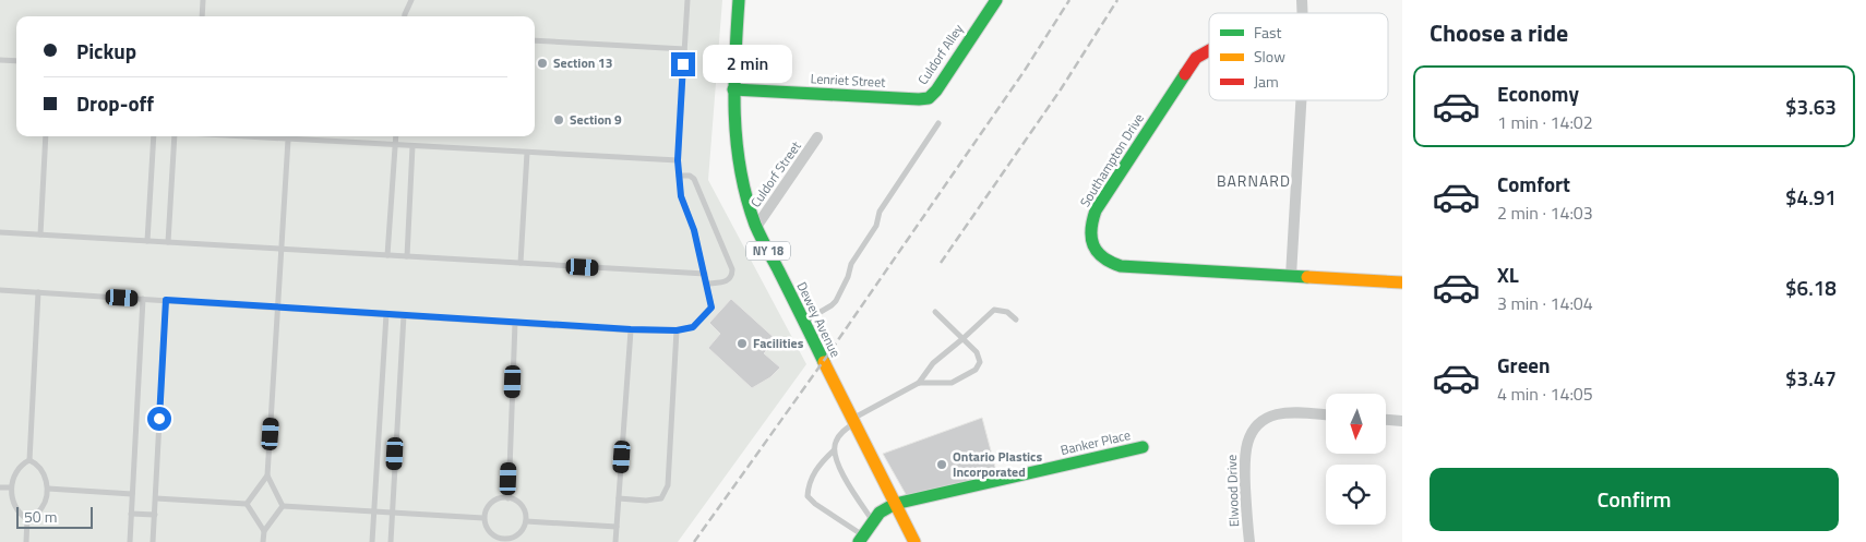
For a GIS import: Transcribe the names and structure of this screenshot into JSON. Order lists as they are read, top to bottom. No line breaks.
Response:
{"streets":{"street":["Culdorf Alley","Lenriet Street","Southampton Drive","Culdorf Street","NY 18","Dewey Avenue","Banker Place","Elwood Drive"]},"crossings":[["Culdorf Alley","Lenriet Street"],["Lenriet Street","Dewey Avenue"],["Culdorf Street","Dewey Avenue"],["Dewey Avenue","Banker Place"]],"districts":["BARNARD"],"places":["Section 13","Section 9","Facilities","Ontario Plastics Incorporated"],"legend":["Fast","Slow","Jam"],"scale_bar":"50 m","north":"bottom","page":{"heading":"Choose a ride","banner":["Pickup","Drop-off"],"bubble":"2 min","list":[{"name":"Economy","note":"1 min · 14:02","value":"$3.63"},{"name":"Comfort","note":"2 min · 14:03","value":"$4.91"},{"name":"XL","note":"3 min · 14:04","value":"$6.18"},{"name":"Green","note":"4 min · 14:05","value":"$3.47"}],"buttons":"Confirm","scale":"50 m"}}
